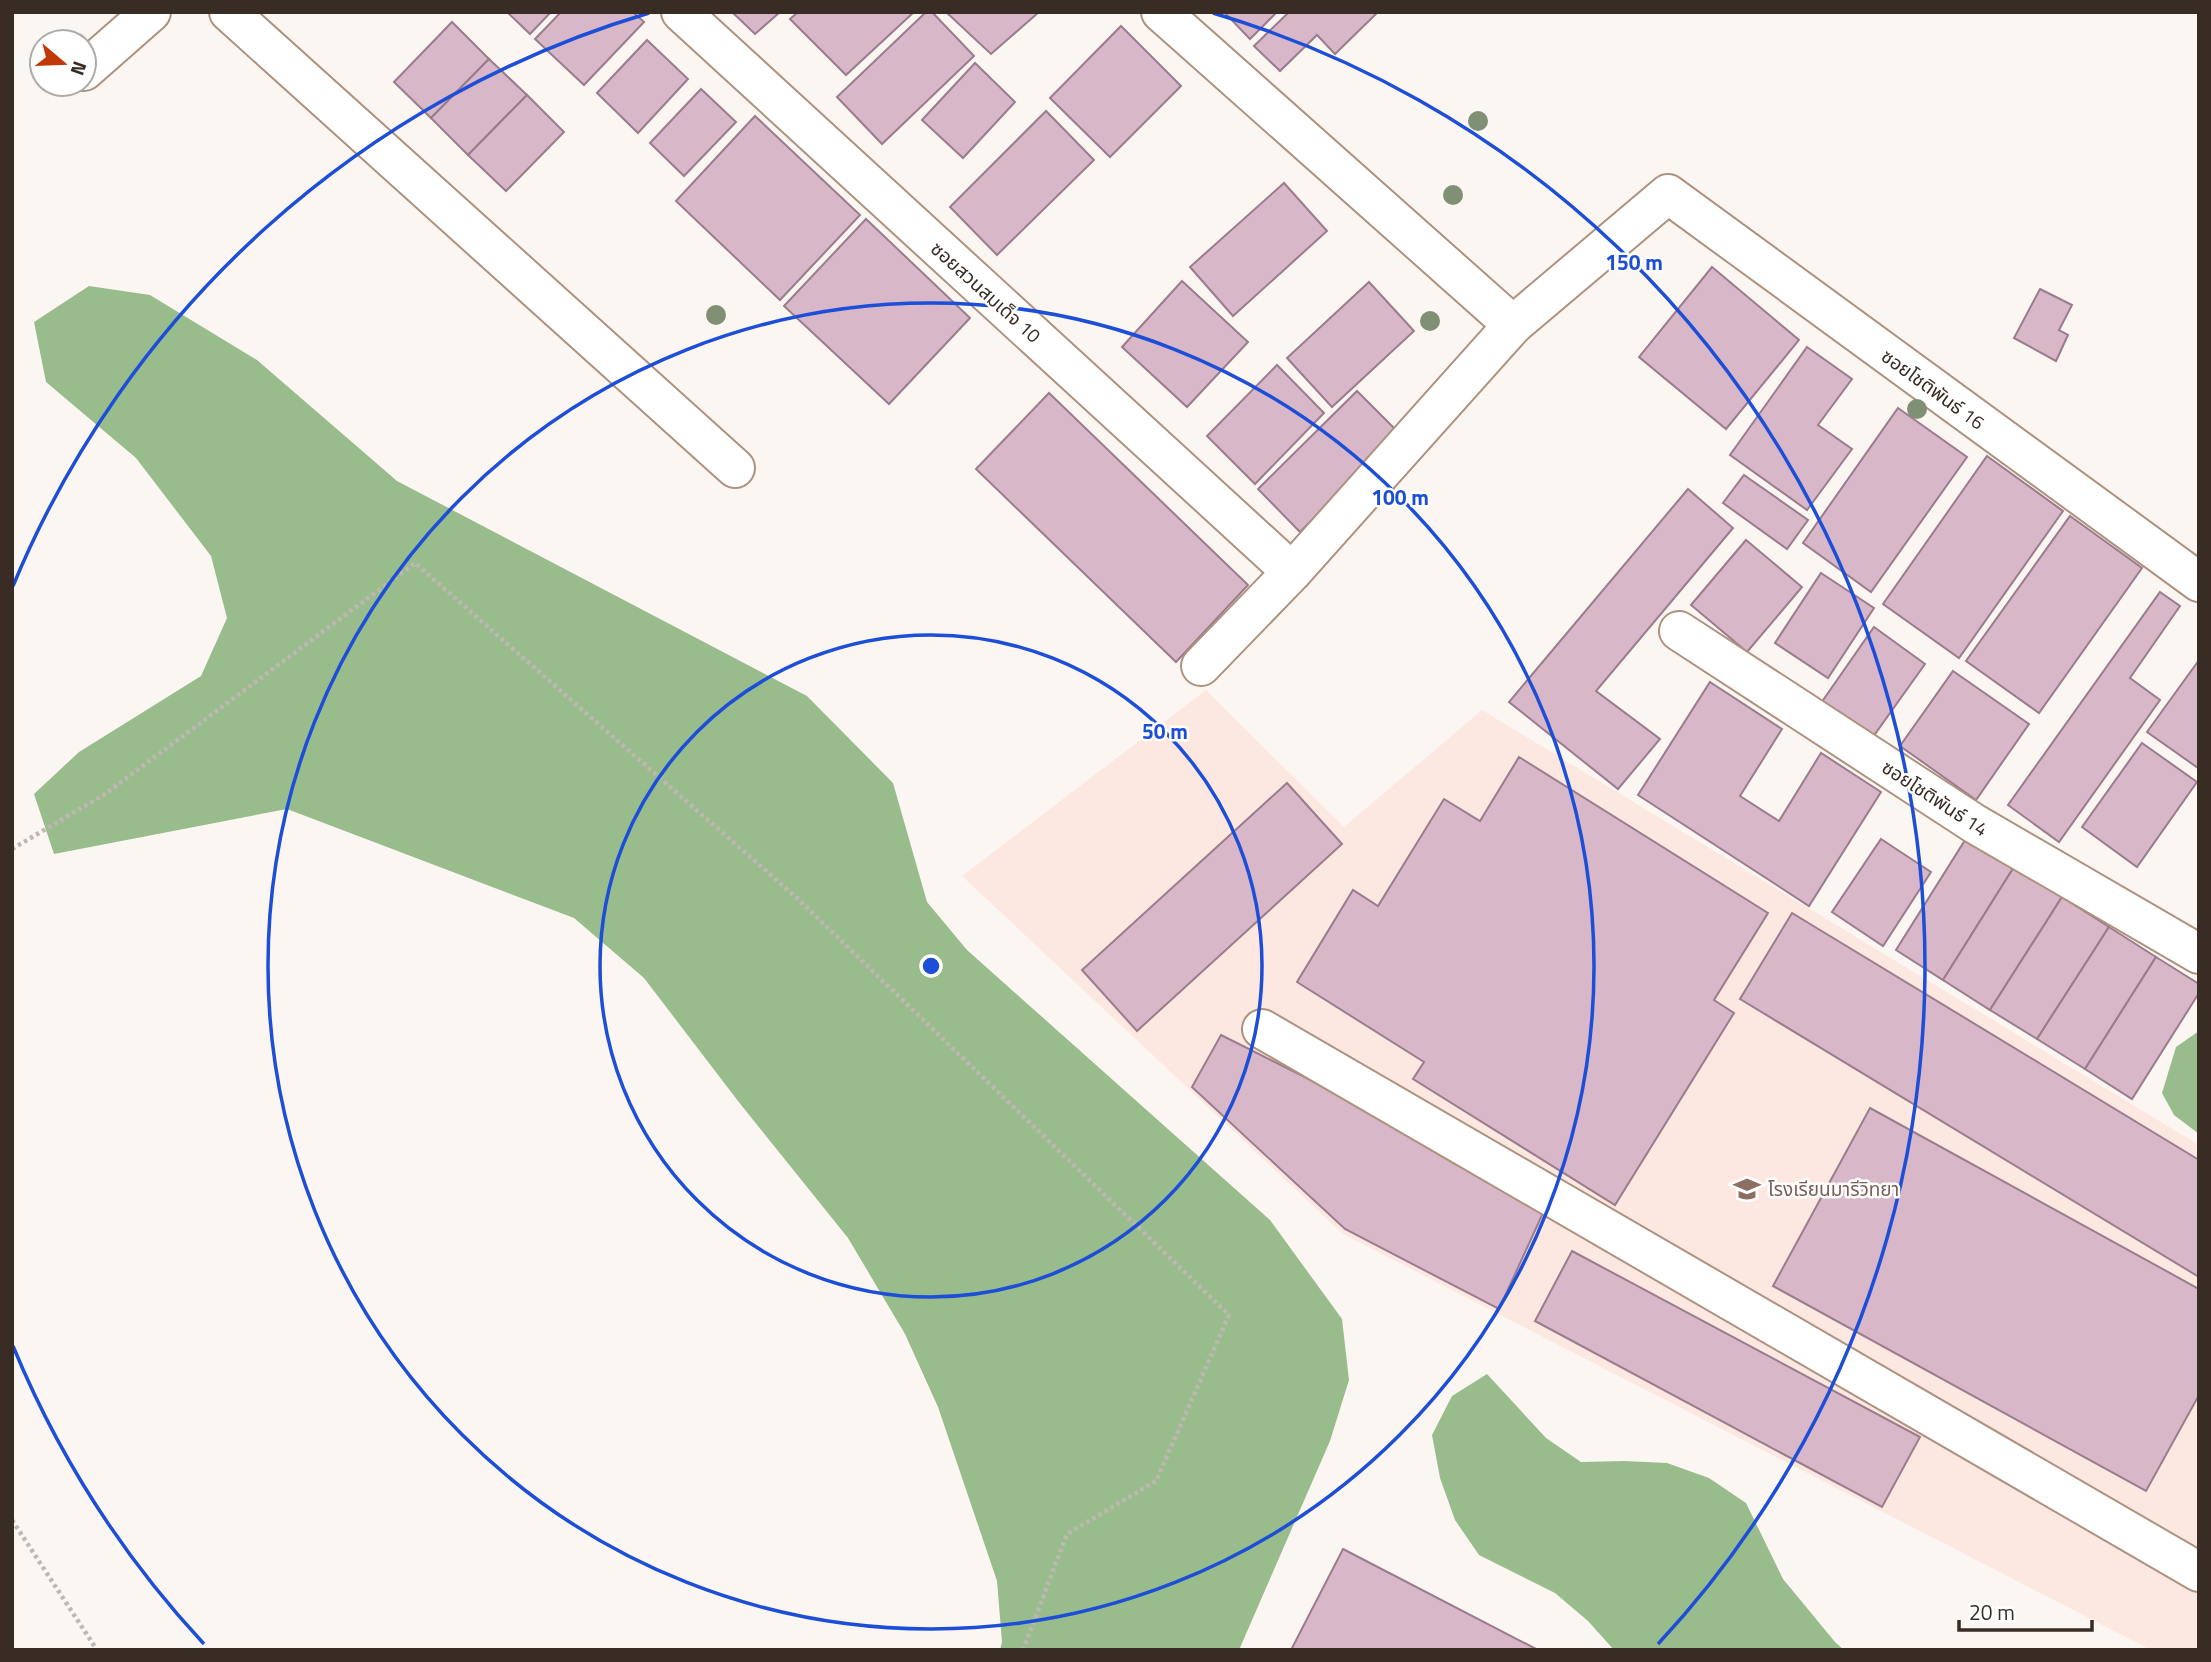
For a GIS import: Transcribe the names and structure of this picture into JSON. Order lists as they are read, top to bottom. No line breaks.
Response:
{"streets":{"street":["ซอยสวนสมเด็จ 10","ซอยโชติพันธ์ 16","ซอยโชติพันธ์ 14"]},"places":{"school or university":["โรงเรียนมารีวิทยา"]},"scale_bar":"20 m","north":"right","rings":["150 m","100 m","50 m"]}
